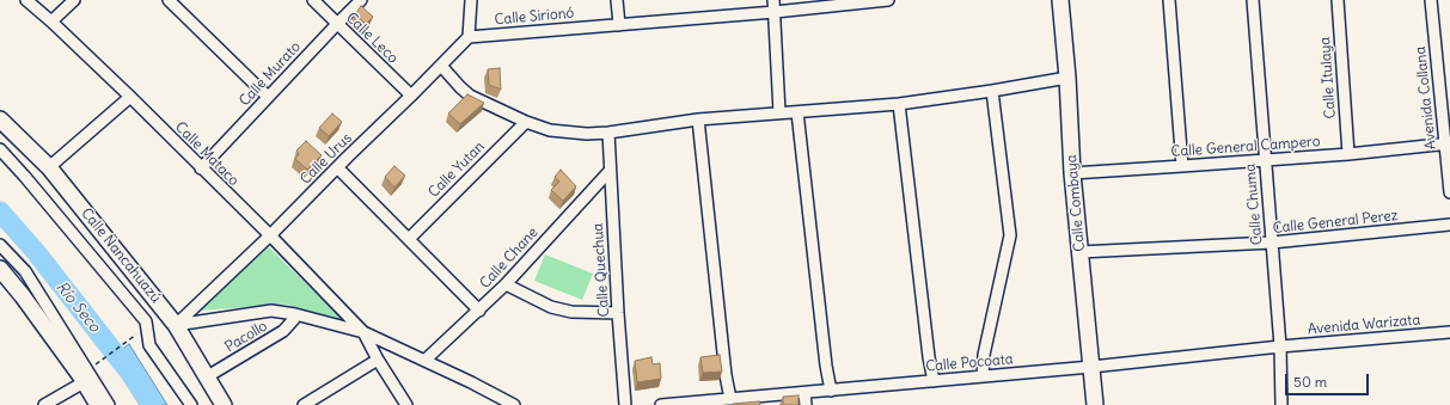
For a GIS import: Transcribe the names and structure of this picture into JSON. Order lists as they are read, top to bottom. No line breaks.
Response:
{"streets":{"street":["Calle Sirionó","Calle Leco","Calle Murato","Calle Itulaya","Avenida Collana","Calle General Campero","Calle Mataco","Calle Urus","Calle Yutan","Calle Combaya","Calle Chuma","Calle General Perez","Calle Ñancahuazú","Calle Chane","Calle Quechua","Avenida Warizata","Pacollo","Calle Pocoata"]},"crossings":[["Calle Sirionó","Calle Urus"],["Calle Leco","Calle Murato"],["Calle Leco","Calle Urus"],["Calle Murato","Calle Mataco"],["Calle Itulaya","Calle General Campero"],["Avenida Collana","Calle General Campero"],["Calle General Campero","Calle Combaya"],["Calle General Campero","Calle Chuma"],["Calle Mataco","Calle Urus"],["Calle Urus","Calle Ñancahuazú"],["Calle Combaya","Calle General Perez"],["Calle Combaya","Calle Pocoata"],["Calle Chuma","Calle General Perez"],["Calle Chuma","Avenida Warizata"],["Calle Chuma","Calle Pocoata"],["Calle Ñancahuazú","Pacollo"],["Calle Chane","Calle Quechua"],["Avenida Warizata","Calle Pocoata"]],"water":["Río Seco"],"scale_bar":"50 m"}
